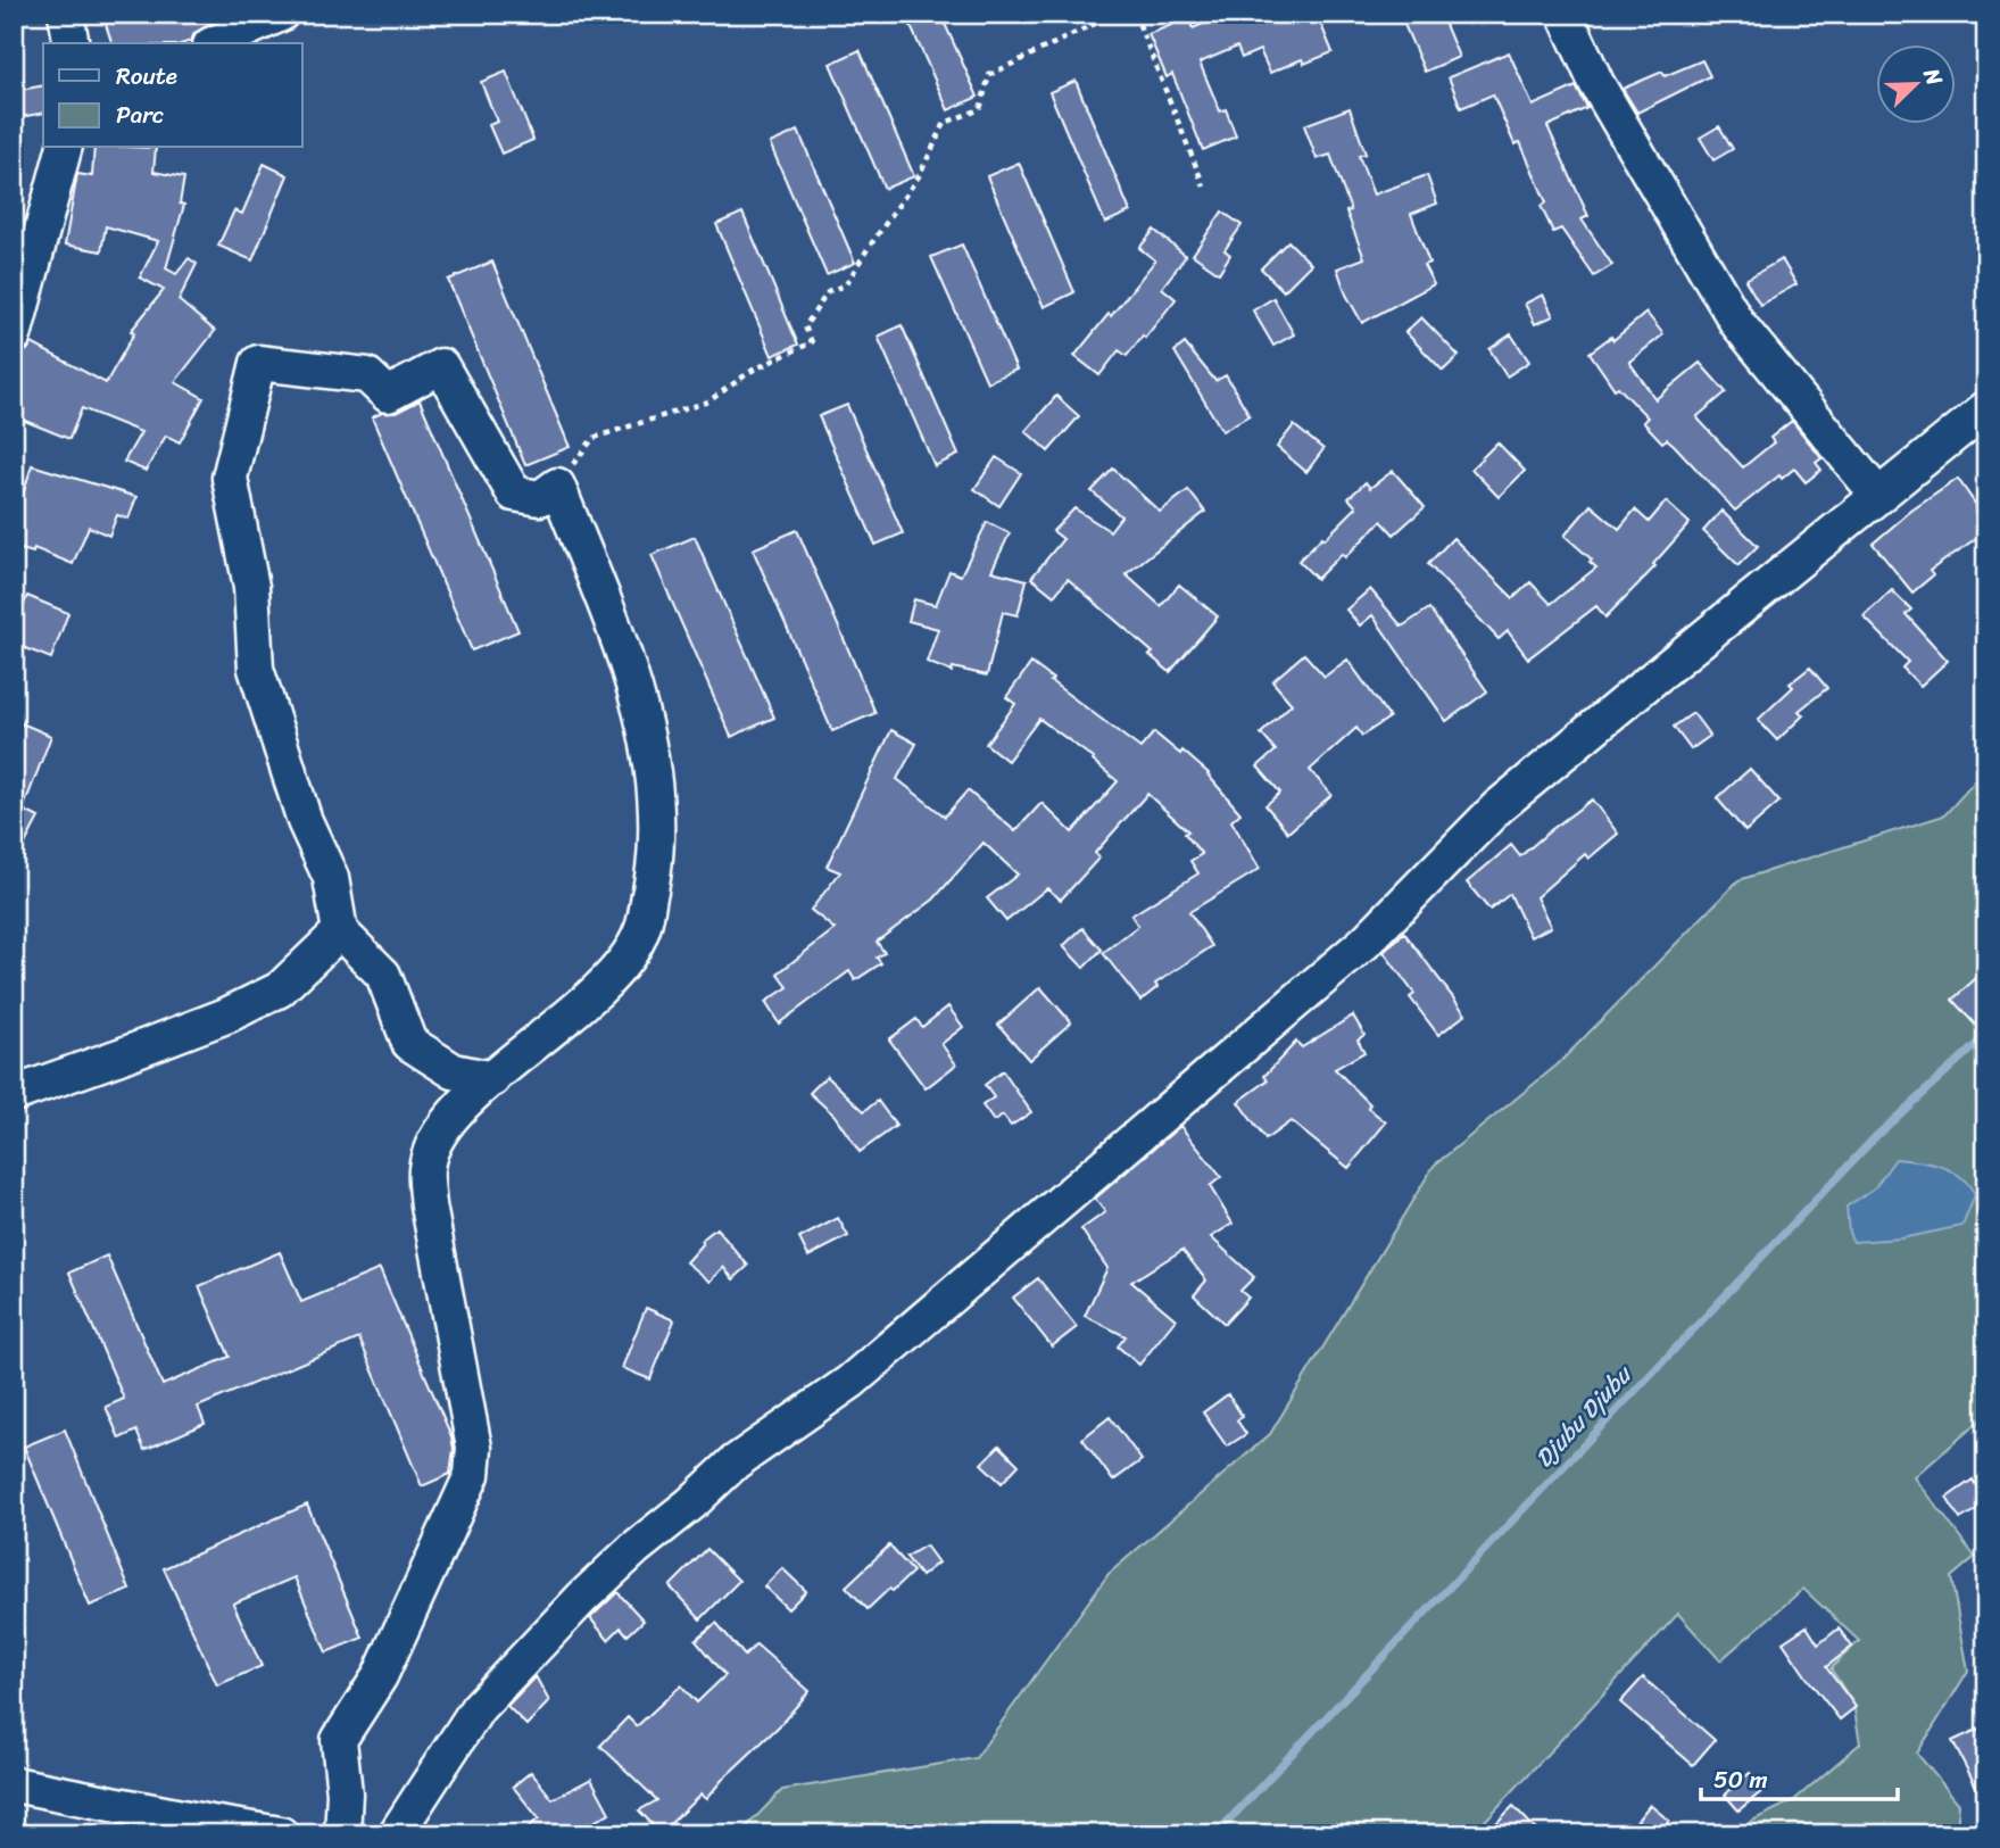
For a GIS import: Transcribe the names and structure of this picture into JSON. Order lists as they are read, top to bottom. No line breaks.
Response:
{"water":["Djubu Djubu"],"legend":["Route","Parc"],"scale_bar":"50 m","north":"top right"}
